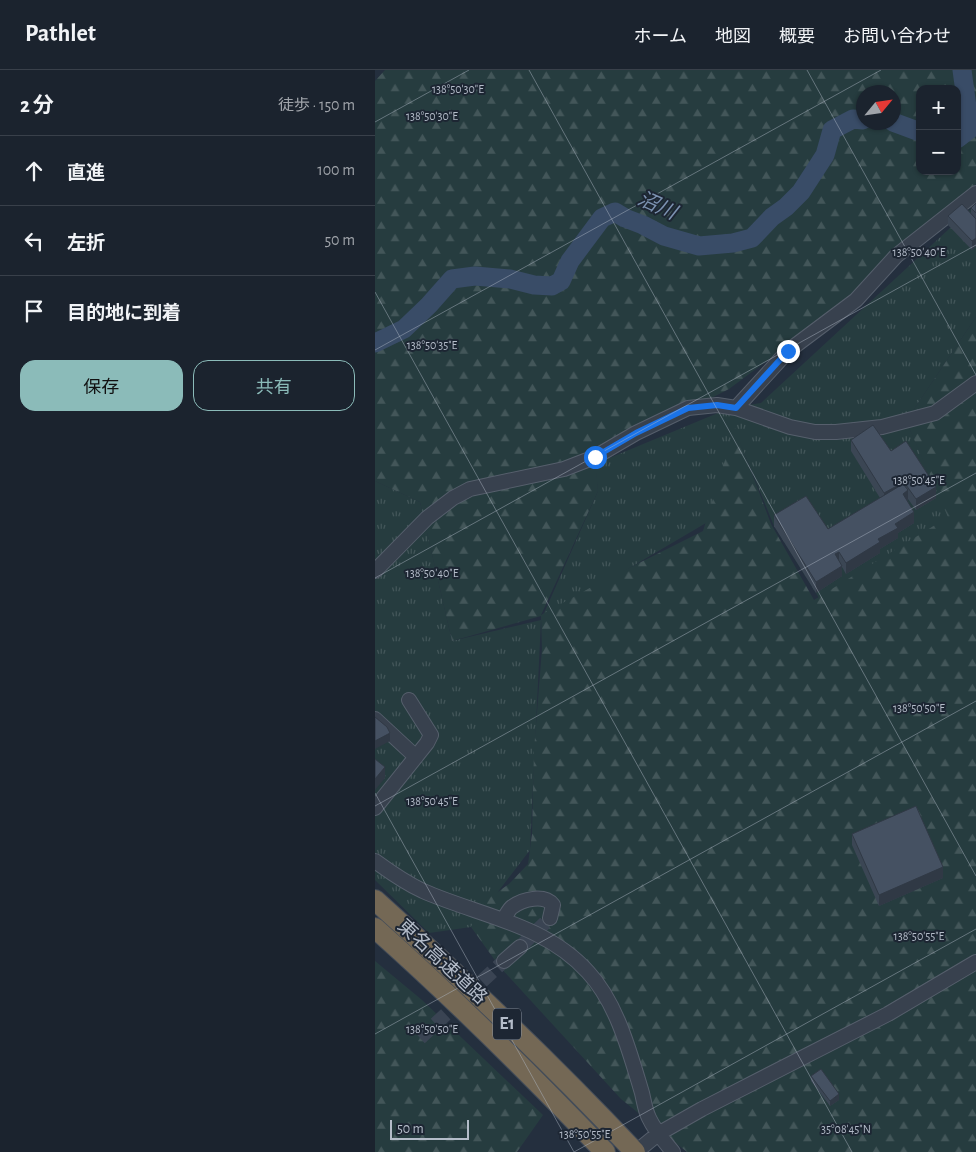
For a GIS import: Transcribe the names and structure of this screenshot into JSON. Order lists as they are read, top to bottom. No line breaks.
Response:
{"streets":{"highway":["東名高速道路","E1"]},"water":["沼川"],"scale_bar":"50 m","north":"top right","page":{"header":"Pathlet","nav":["ホーム","地図","概要","お問い合わせ"],"heading":["2 分","徒歩 · 150 m"],"map_buttons":["+","−"],"list":[["直進","100 m"],["左折","50 m"],"目的地に到着"],"buttons":["保存","共有"],"scale":"50 m"},"coordinates":["138°50'30\"E","138°50'40\"E","138°50'35\"E","138°50'45\"E","138°50'50\"E","138°50'55\"E","35°08'45\"N"]}
